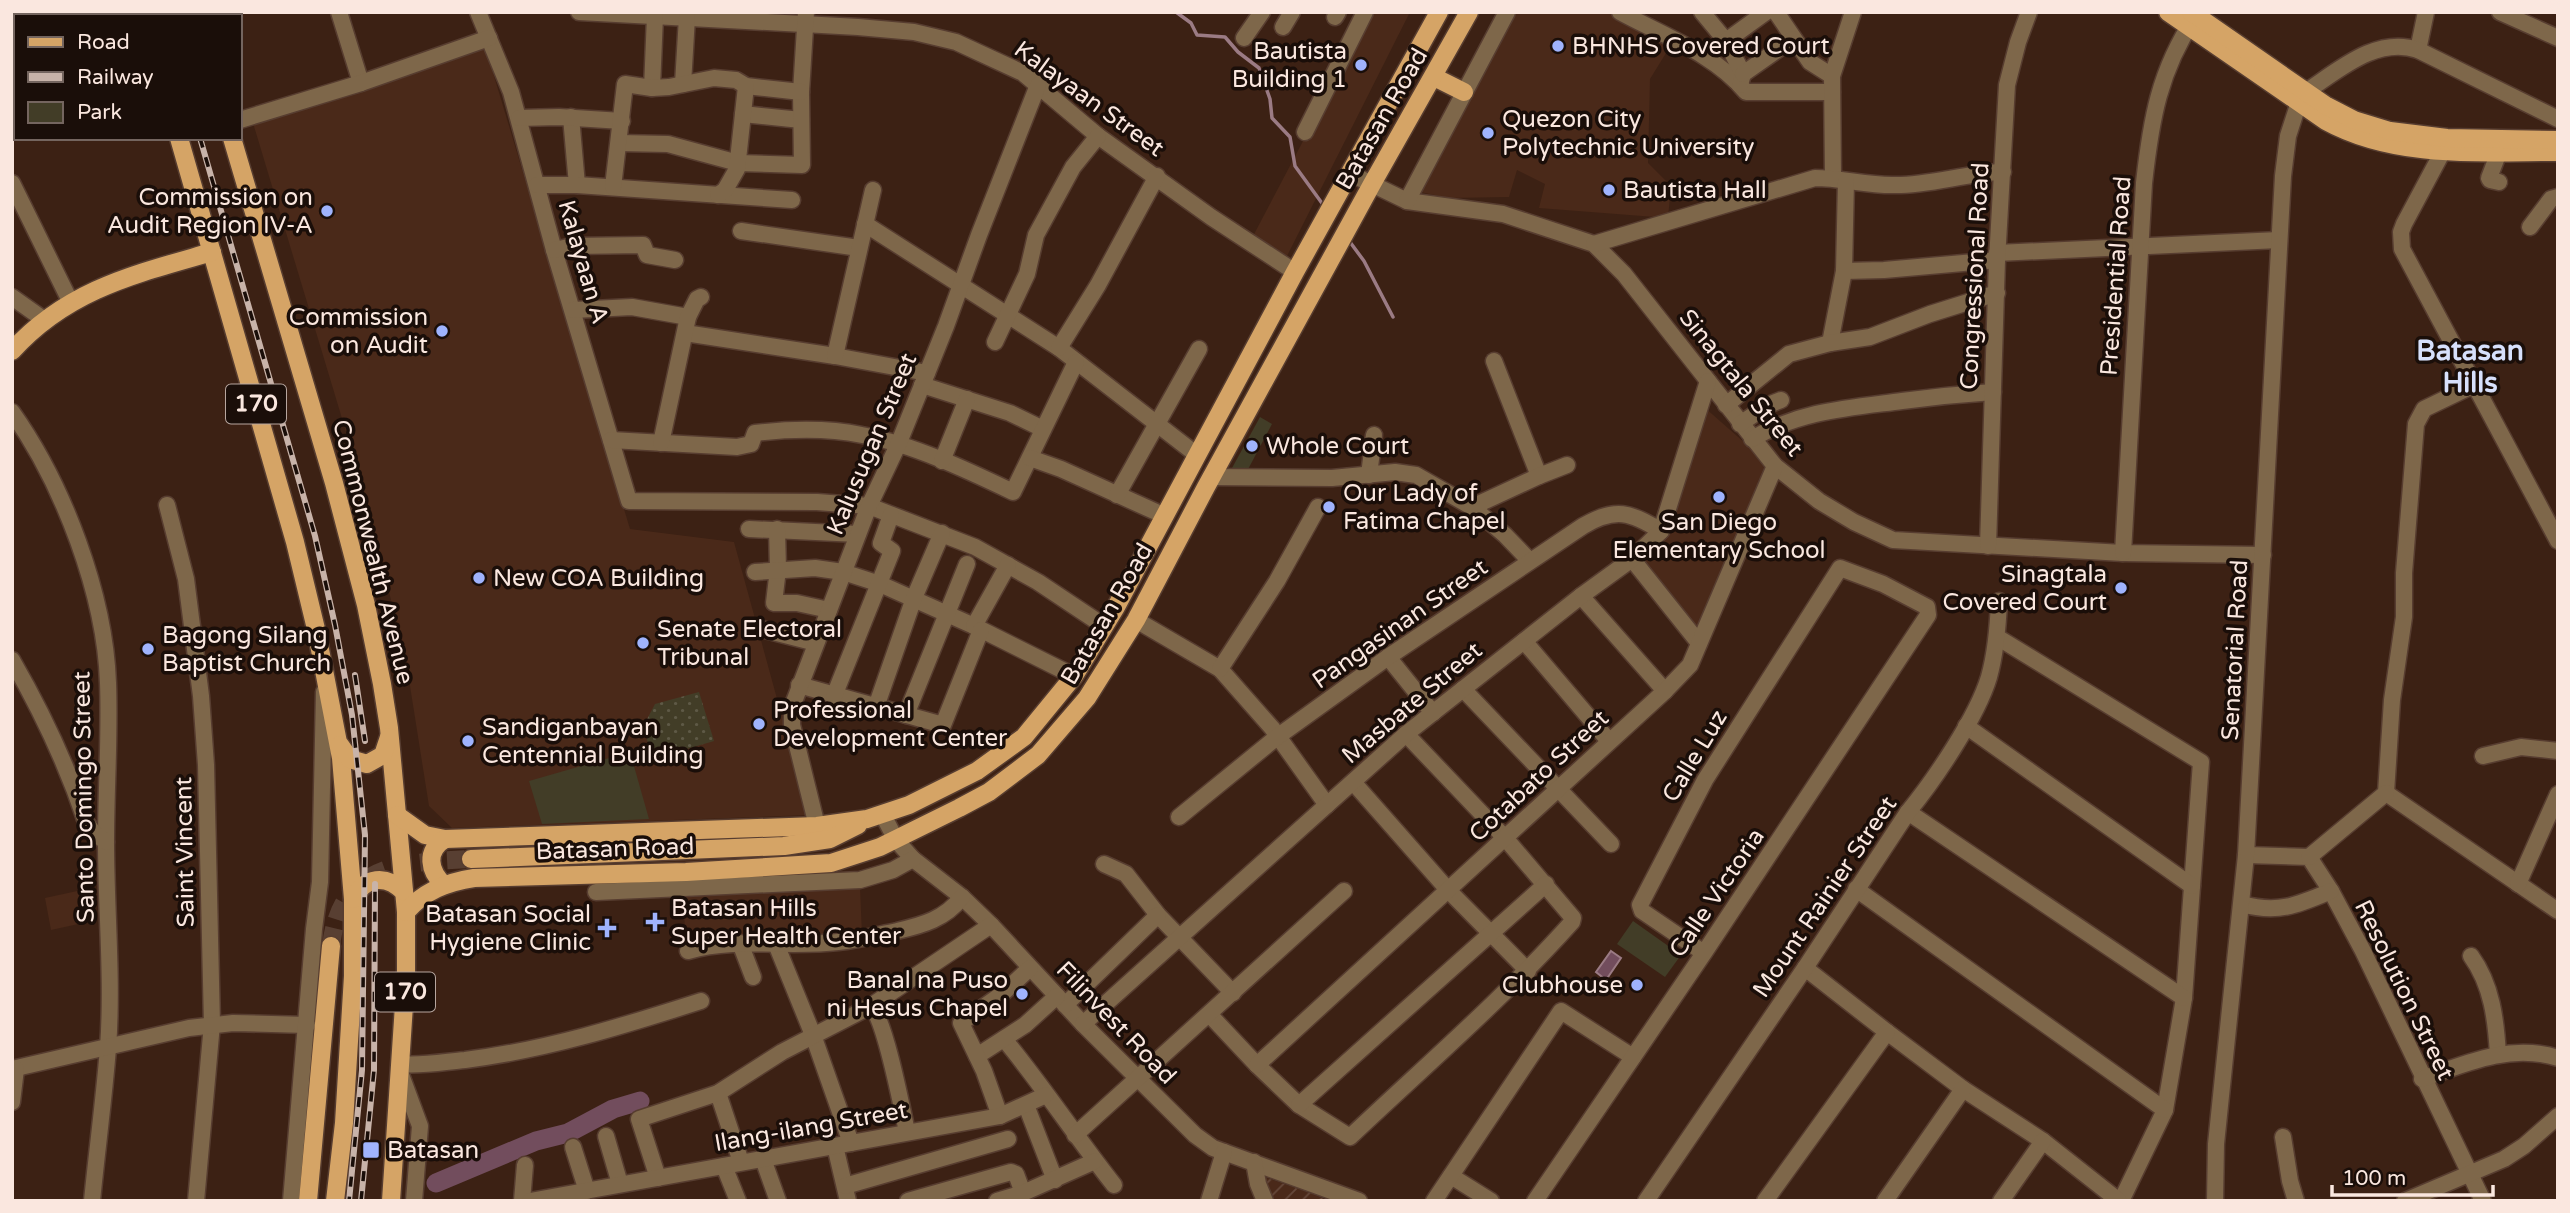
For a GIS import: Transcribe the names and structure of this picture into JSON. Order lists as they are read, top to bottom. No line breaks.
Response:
{"streets":{"main road":["Batasan Road","170","Commonwealth Avenue"],"street":["Kalayaan Street","Kalayaan A","Congressional Road","Presidential Road","Sinagtala Street","Kalusugan Street","Pangasinan Street","Senatorial Road","Masbate Street","Calle Luz","Cotabato Street","Santo Domingo Street","Saint Vincent","Calle Victoria","Mount Rainier Street","Resolution Street","Filinvest Road","Ilang-ilang Street"]},"crossings":[["Kalayaan Street","Batasan Road"],["Kalayaan Street","Kalusugan Street"],["Batasan Road","Sinagtala Street"],["Batasan Road","Kalusugan Street"],["Batasan Road","Commonwealth Avenue"],["Batasan Road","Filinvest Road"],["Kalayaan A","Kalusugan Street"],["Congressional Road","Sinagtala Street"],["Presidential Road","Sinagtala Street"],["Sinagtala Street","Senatorial Road"],["Sinagtala Street","Masbate Street"],["Sinagtala Street","Cotabato Street"],["Pangasinan Street","Masbate Street"],["Masbate Street","Filinvest Road"],["Calle Luz","Calle Victoria"]],"districts":["Batasan Hills"],"places":{"other":["BHNHS Covered Court","Bautista Building 1","Quezon City Polytechnic University","Bautista Hall","Commission on Audit Region IV-A","Commission on Audit","Whole Court","San Diego Elementary School","Our Lady of Fatima Chapel","New COA Building","Sinagtala Covered Court","Senate Electoral Tribunal","Bagong Silang Baptist Church","Professional Development Center","Sandiganbayan Centennial Building","Clubhouse","Banal na Puso ni Hesus Chapel"],"health":["Batasan Hills Super Health Center","Batasan Social Hygiene Clinic"],"transit":["Batasan"]},"legend":["Road","Railway","Park"],"scale_bar":"100 m"}
